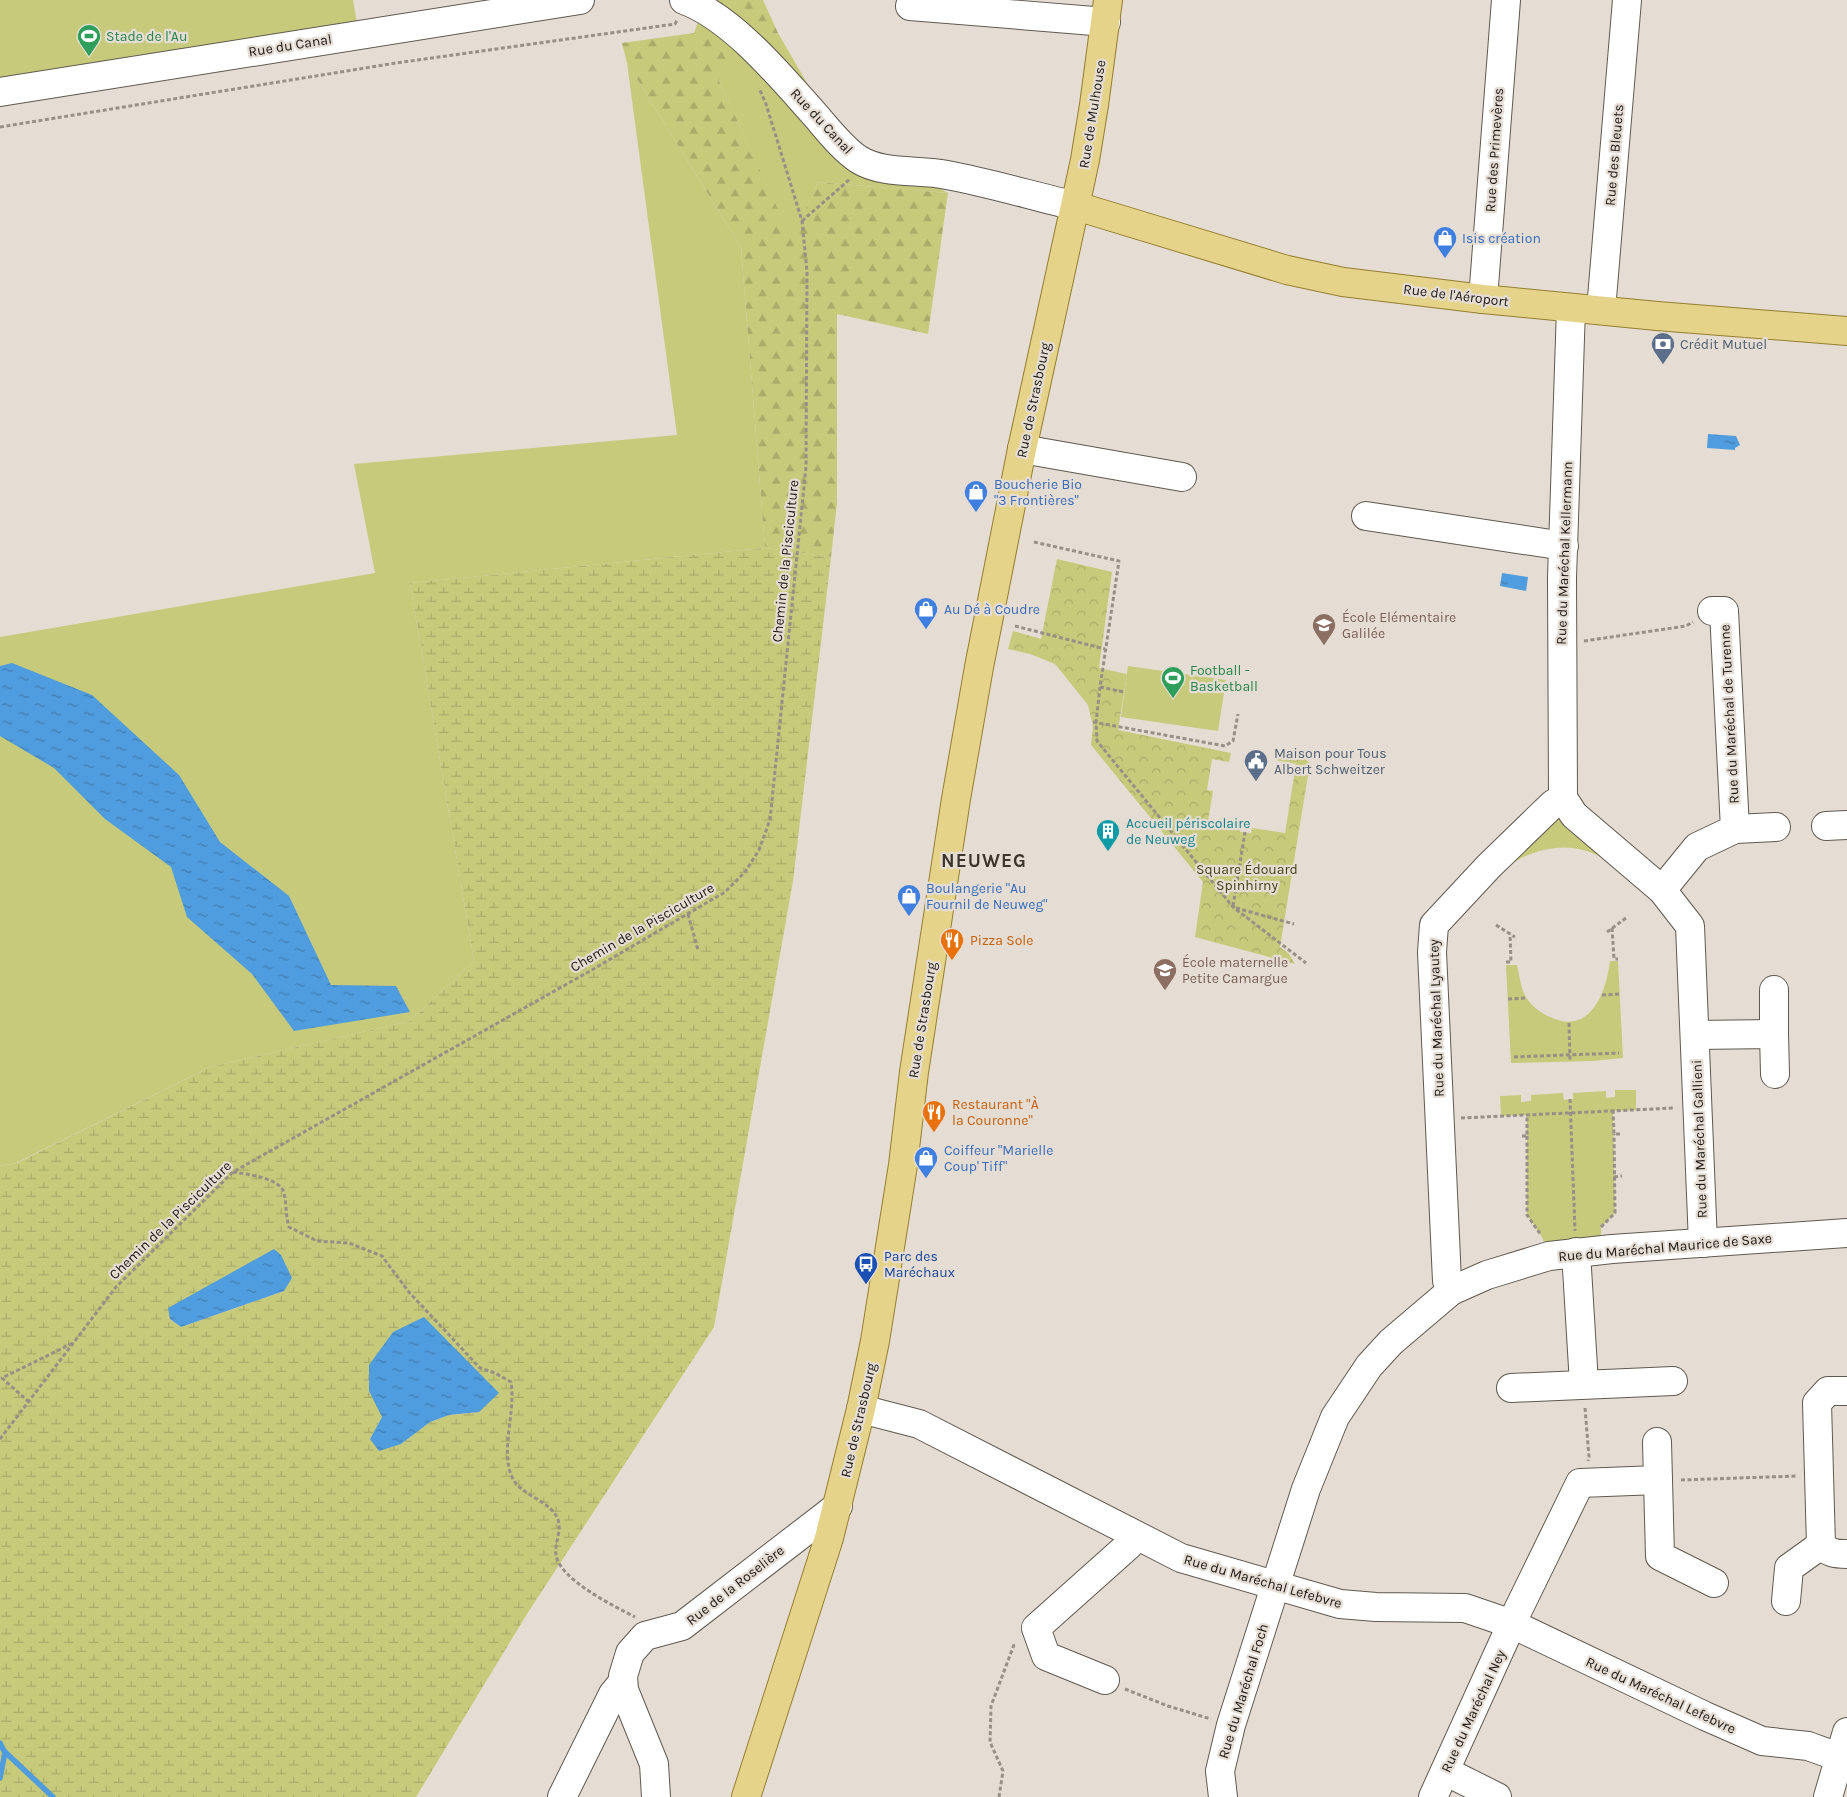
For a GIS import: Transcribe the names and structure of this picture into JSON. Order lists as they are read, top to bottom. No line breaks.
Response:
{"streets":{"main road":["Rue de Mulhouse","Rue de l'Aéroport","Rue de Strasbourg"],"street":["Rue du Canal","Rue des Primevères","Rue des Bleuets","Rue du Maréchal Kellermann","Rue du Maréchal de Turenne","Rue du Maréchal Lyautey","Rue du Maréchal Gallieni","Rue du Maréchal Maurice de Saxe","Rue du Maréchal Lefebvre","Rue de la Roselière","Rue du Maréchal Foch","Rue du Maréchal Ney"],"path":["Chemin de la Pisciculture"]},"crossings":[["Rue du Canal","Rue de Mulhouse"],["Rue du Canal","Rue de l'Aéroport"],["Rue du Canal","Rue de Strasbourg"],["Rue de Mulhouse","Rue de l'Aéroport"],["Rue de Mulhouse","Rue de Strasbourg"],["Rue des Primevères","Rue de l'Aéroport"],["Rue des Bleuets","Rue de l'Aéroport"],["Rue de l'Aéroport","Rue de Strasbourg"],["Rue de l'Aéroport","Rue du Maréchal Kellermann"],["Rue de Strasbourg","Rue du Maréchal Lefebvre"],["Rue de Strasbourg","Rue de la Roselière"],["Rue du Maréchal Kellermann","Rue du Maréchal Lyautey"],["Rue du Maréchal Kellermann","Rue du Maréchal Gallieni"],["Rue du Maréchal Lyautey","Rue du Maréchal Gallieni"],["Rue du Maréchal Lyautey","Rue du Maréchal Maurice de Saxe"],["Rue du Maréchal Gallieni","Rue du Maréchal Maurice de Saxe"],["Rue du Maréchal Maurice de Saxe","Rue du Maréchal Lefebvre"],["Rue du Maréchal Maurice de Saxe","Rue du Maréchal Foch"],["Rue du Maréchal Lefebvre","Rue du Maréchal Foch"],["Rue du Maréchal Lefebvre","Rue du Maréchal Ney"]],"districts":["NEUWEG"],"parks":["Square Édouard Spinhirny"],"places":{"sports":["Stade de l'Au","Football - Basketball"],"shop":["Isis création","Boucherie Bio \"3 Frontières\"","Au Dé à Coudre","Boulangerie \"Au Fournil de Neuweg\"","Coiffeur \"Marielle Coup' Tiff\""],"bank":["Crédit Mutuel"],"school or university":["École Elémentaire Galilée","École maternelle Petite Camargue"],"public building":["Maison pour Tous Albert Schweitzer"],"building":["Accueil périscolaire de Neuweg"],"restaurant":["Pizza Sole","Restaurant \"À la Couronne\""],"bus stop":["Parc des Maréchaux"]}}
